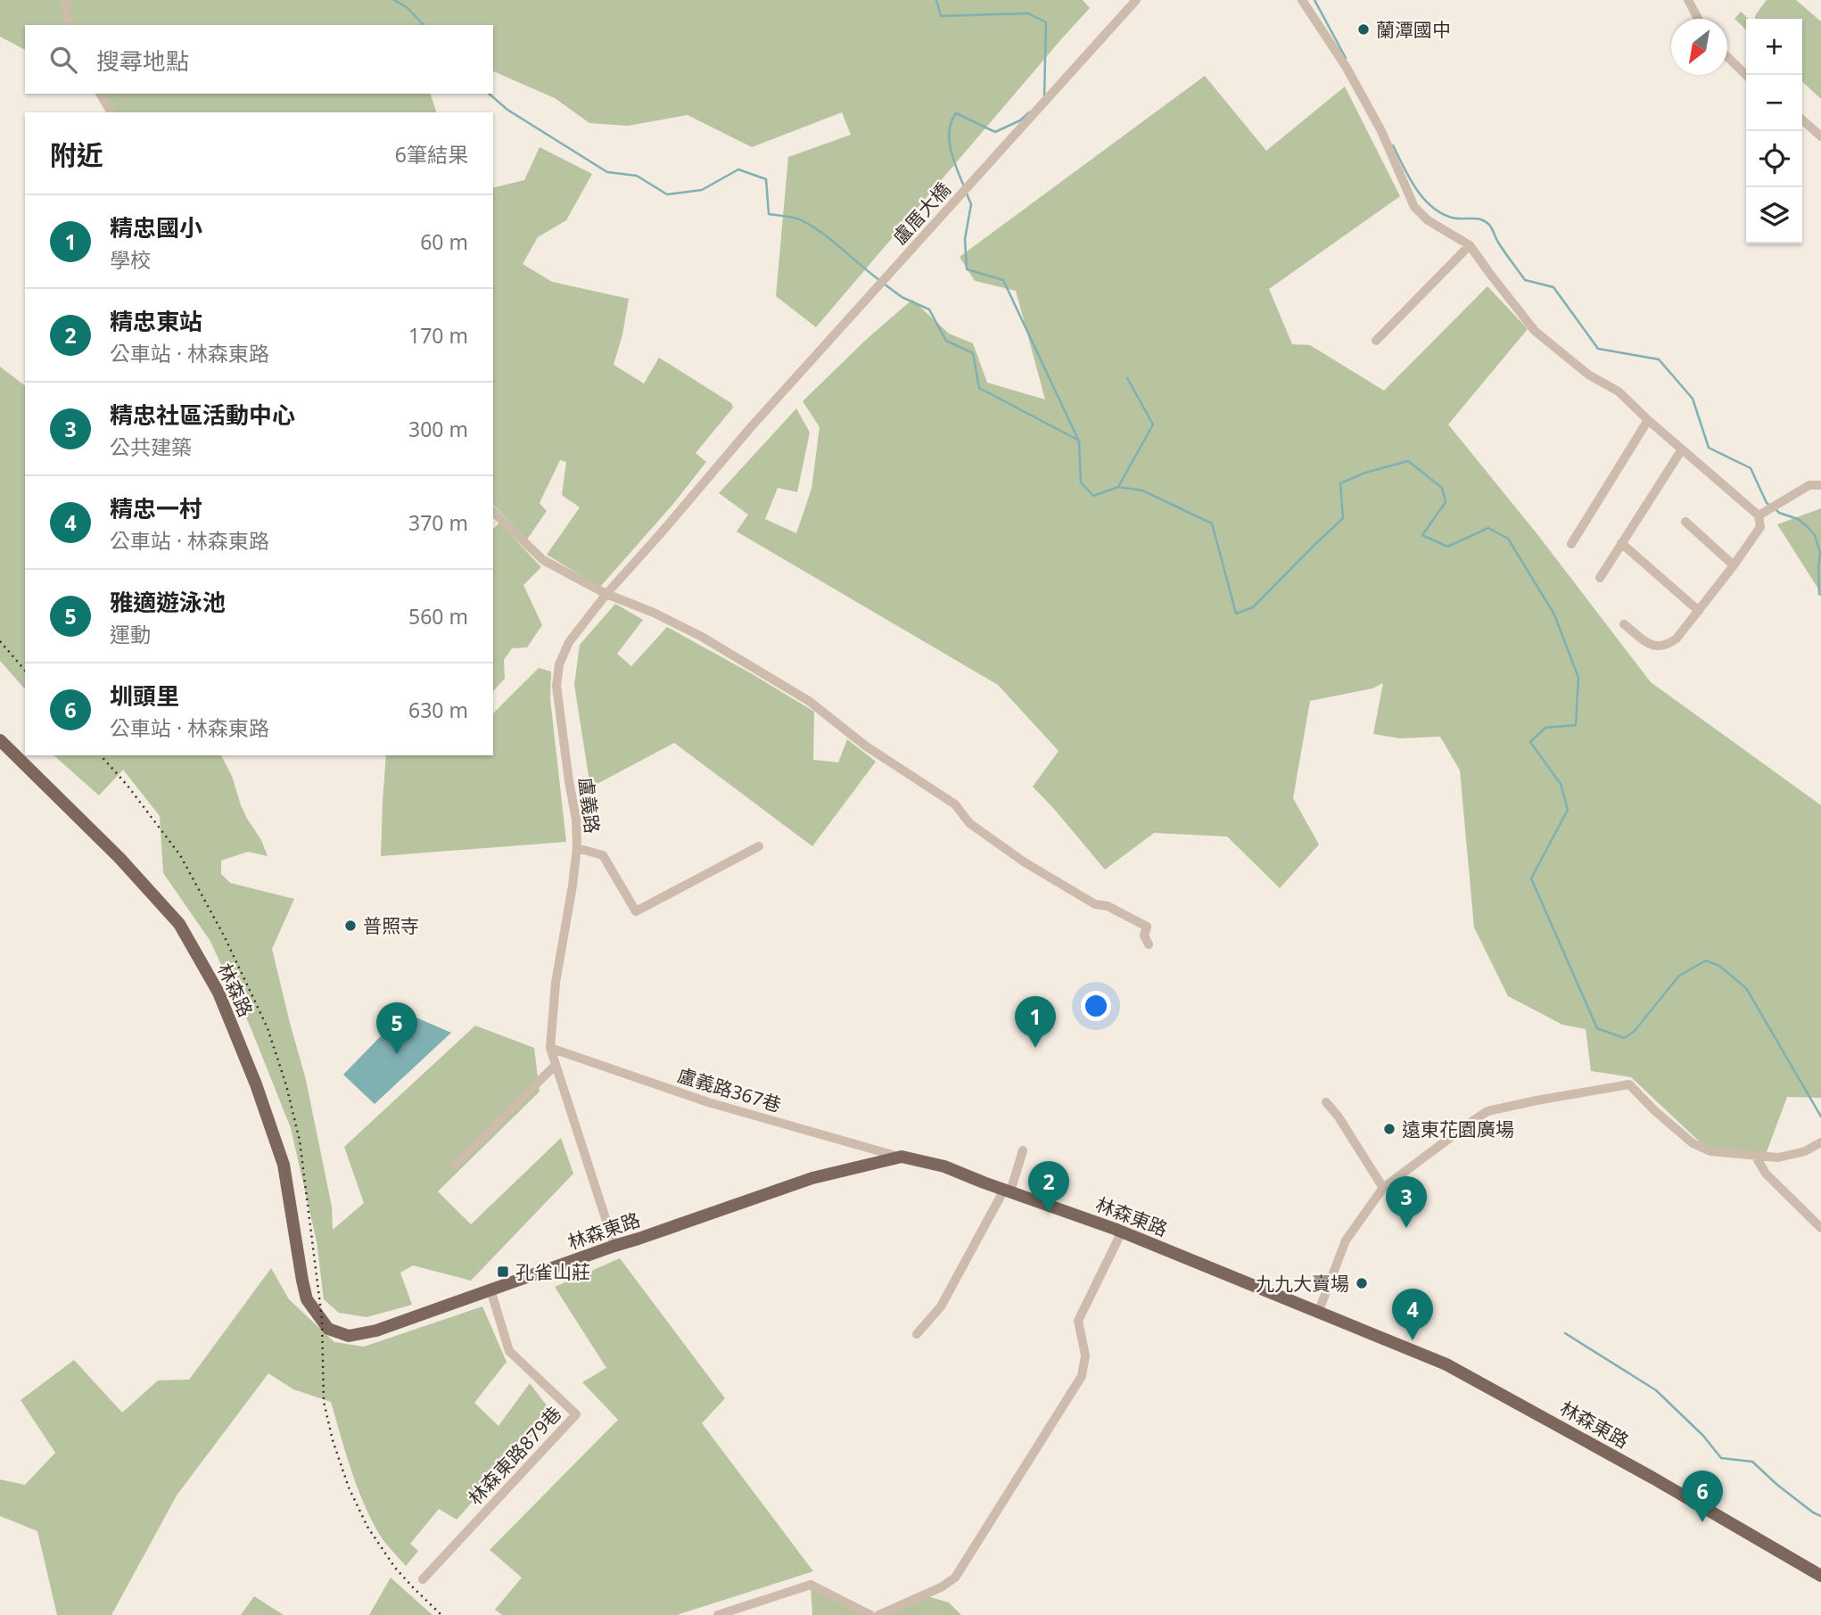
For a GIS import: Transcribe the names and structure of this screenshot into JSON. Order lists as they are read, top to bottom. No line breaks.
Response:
{"streets":{"main road":["林森路","林森東路"],"street":["盧厝大橋","盧義路","盧義路367巷","林森東路879巷"]},"crossings":[["盧厝大橋","盧義路"],["盧義路","盧義路367巷"],["盧義路","林森東路"],["林森路","林森東路"],["盧義路367巷","林森東路"],["林森東路","林森東路879巷"]],"places":{"other":["蘭潭國中","普照寺","遠東花園廣場","九九大賣場"],"transit":["孔雀山莊"]},"north":"bottom left","page":{"map_buttons":["+","−"],"search":"搜尋地點","heading":["附近","6筆結果"],"list":[{"mark":"1","name":"精忠國小","note":"學校","value":"60 m"},{"mark":"2","name":"精忠東站","note":"公車站 · 林森東路","value":"170 m"},{"mark":"3","name":"精忠社區活動中心","note":"公共建築","value":"300 m"},{"mark":"4","name":"精忠一村","note":"公車站 · 林森東路","value":"370 m"},{"mark":"5","name":"雅適遊泳池","note":"運動","value":"560 m"},{"mark":"6","name":"圳頭里","note":"公車站 · 林森東路","value":"630 m"}],"pins":["1","5","2","3","4","6"]}}
